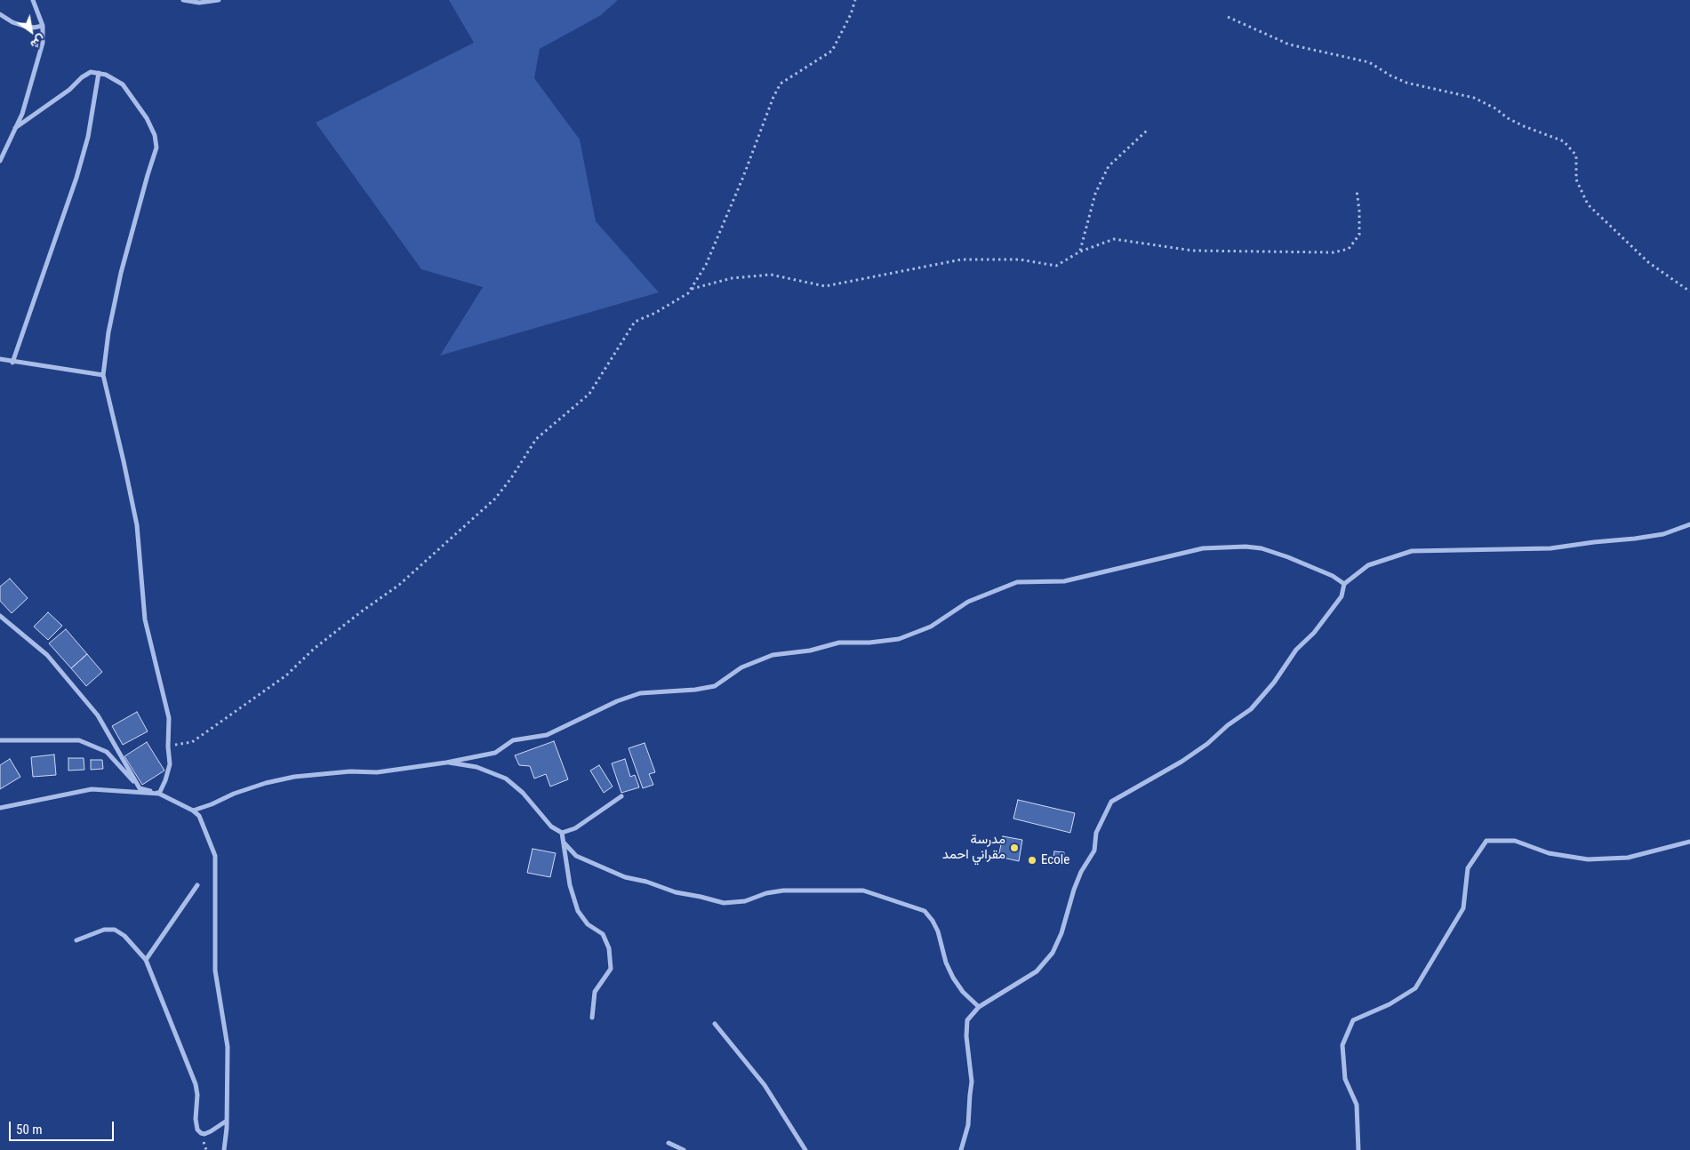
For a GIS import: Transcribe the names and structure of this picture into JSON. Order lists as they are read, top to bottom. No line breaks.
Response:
{"places":["مدرسة مقراني احمد","Ecole"],"scale_bar":"50 m","north":"bottom right"}
